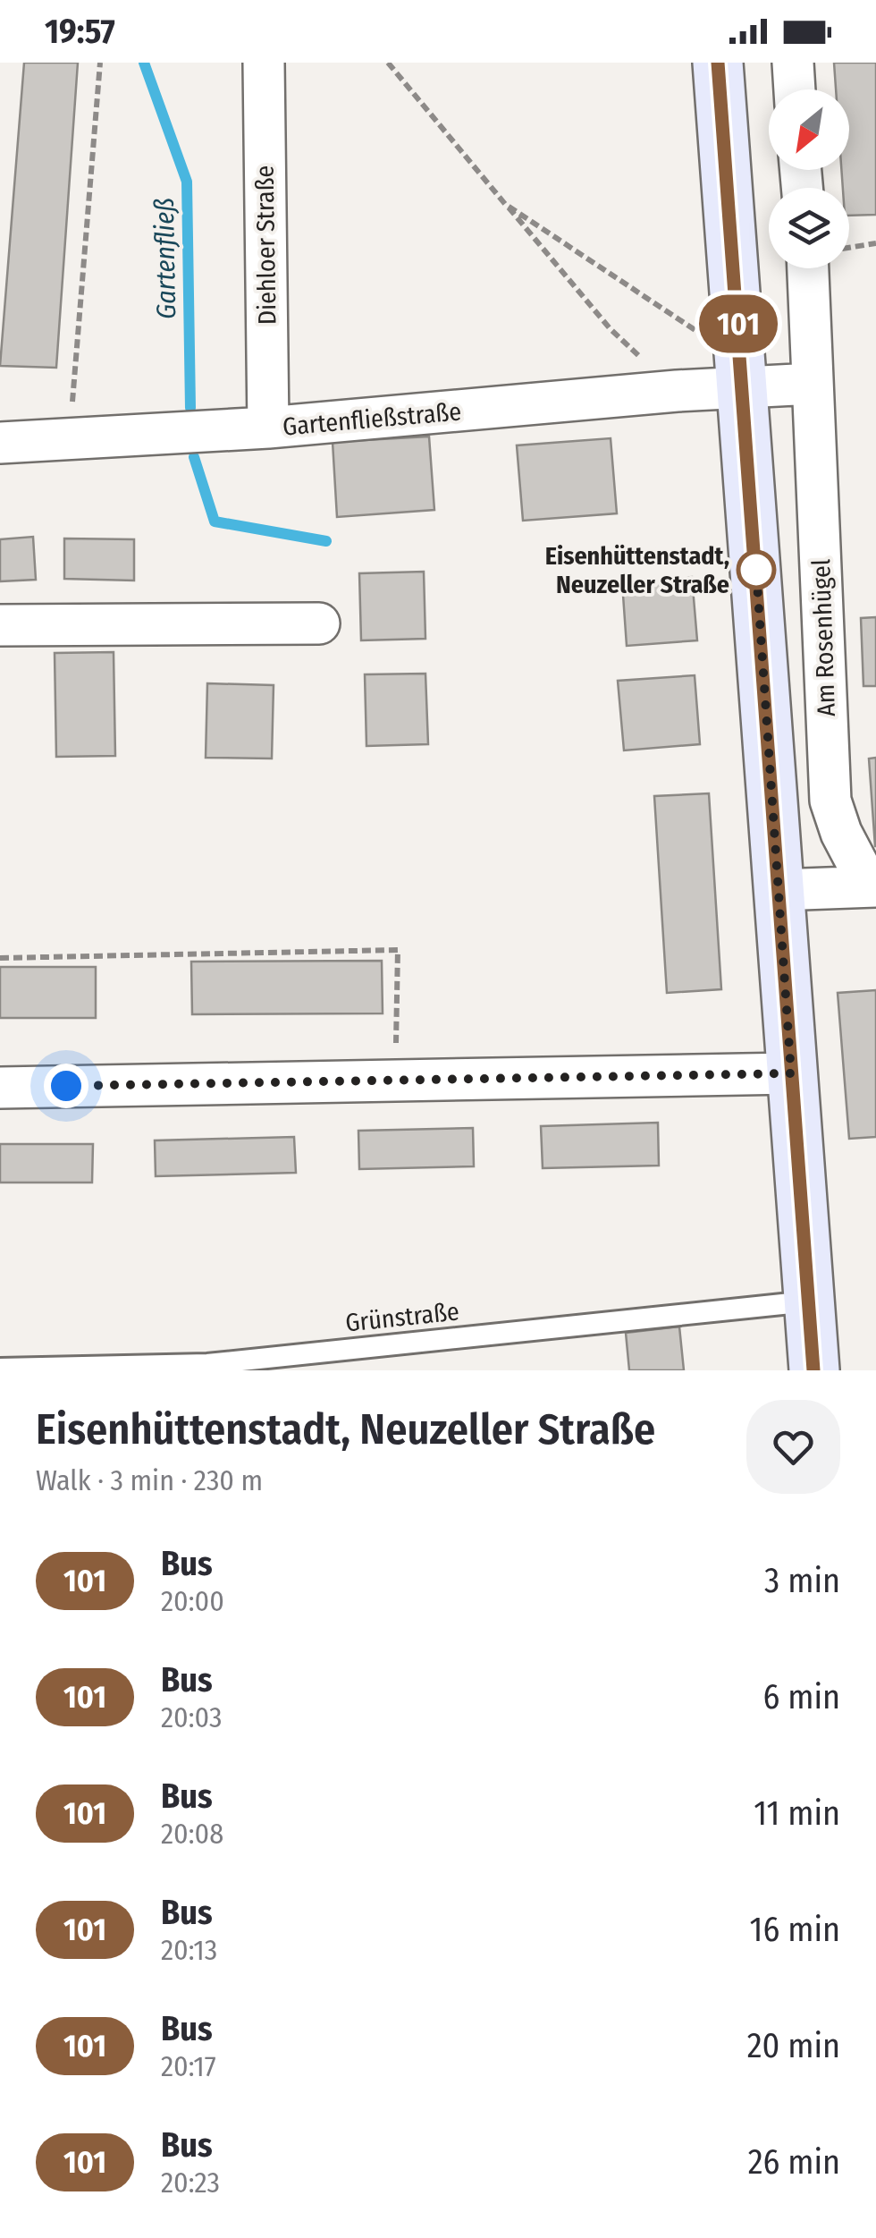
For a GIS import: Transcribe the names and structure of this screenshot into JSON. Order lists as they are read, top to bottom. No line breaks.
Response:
{"streets":{"street":["Diehloer Straße","Gartenfließstraße","Am Rosenhügel"],"lane":["Grünstraße"]},"crossings":[["Diehloer Straße","Gartenfließstraße"]],"water":["Gartenfließ"],"places":["Eisenhüttenstadt, Neuzeller Straße"],"lines":["bus line 101"],"north":"bottom left","page":{"status":"19:57","on_map":"101","heading":["Eisenhüttenstadt, Neuzeller Straße","Walk · 3 min · 230 m"],"list":[{"mark":"101","name":"Bus","note":"20:00","value":"3 min"},{"mark":"101","name":"Bus","note":"20:03","value":"6 min"},{"mark":"101","name":"Bus","note":"20:08","value":"11 min"},{"mark":"101","name":"Bus","note":"20:13","value":"16 min"},{"mark":"101","name":"Bus","note":"20:17","value":"20 min"},{"mark":"101","name":"Bus","note":"20:23","value":"26 min"}]}}
